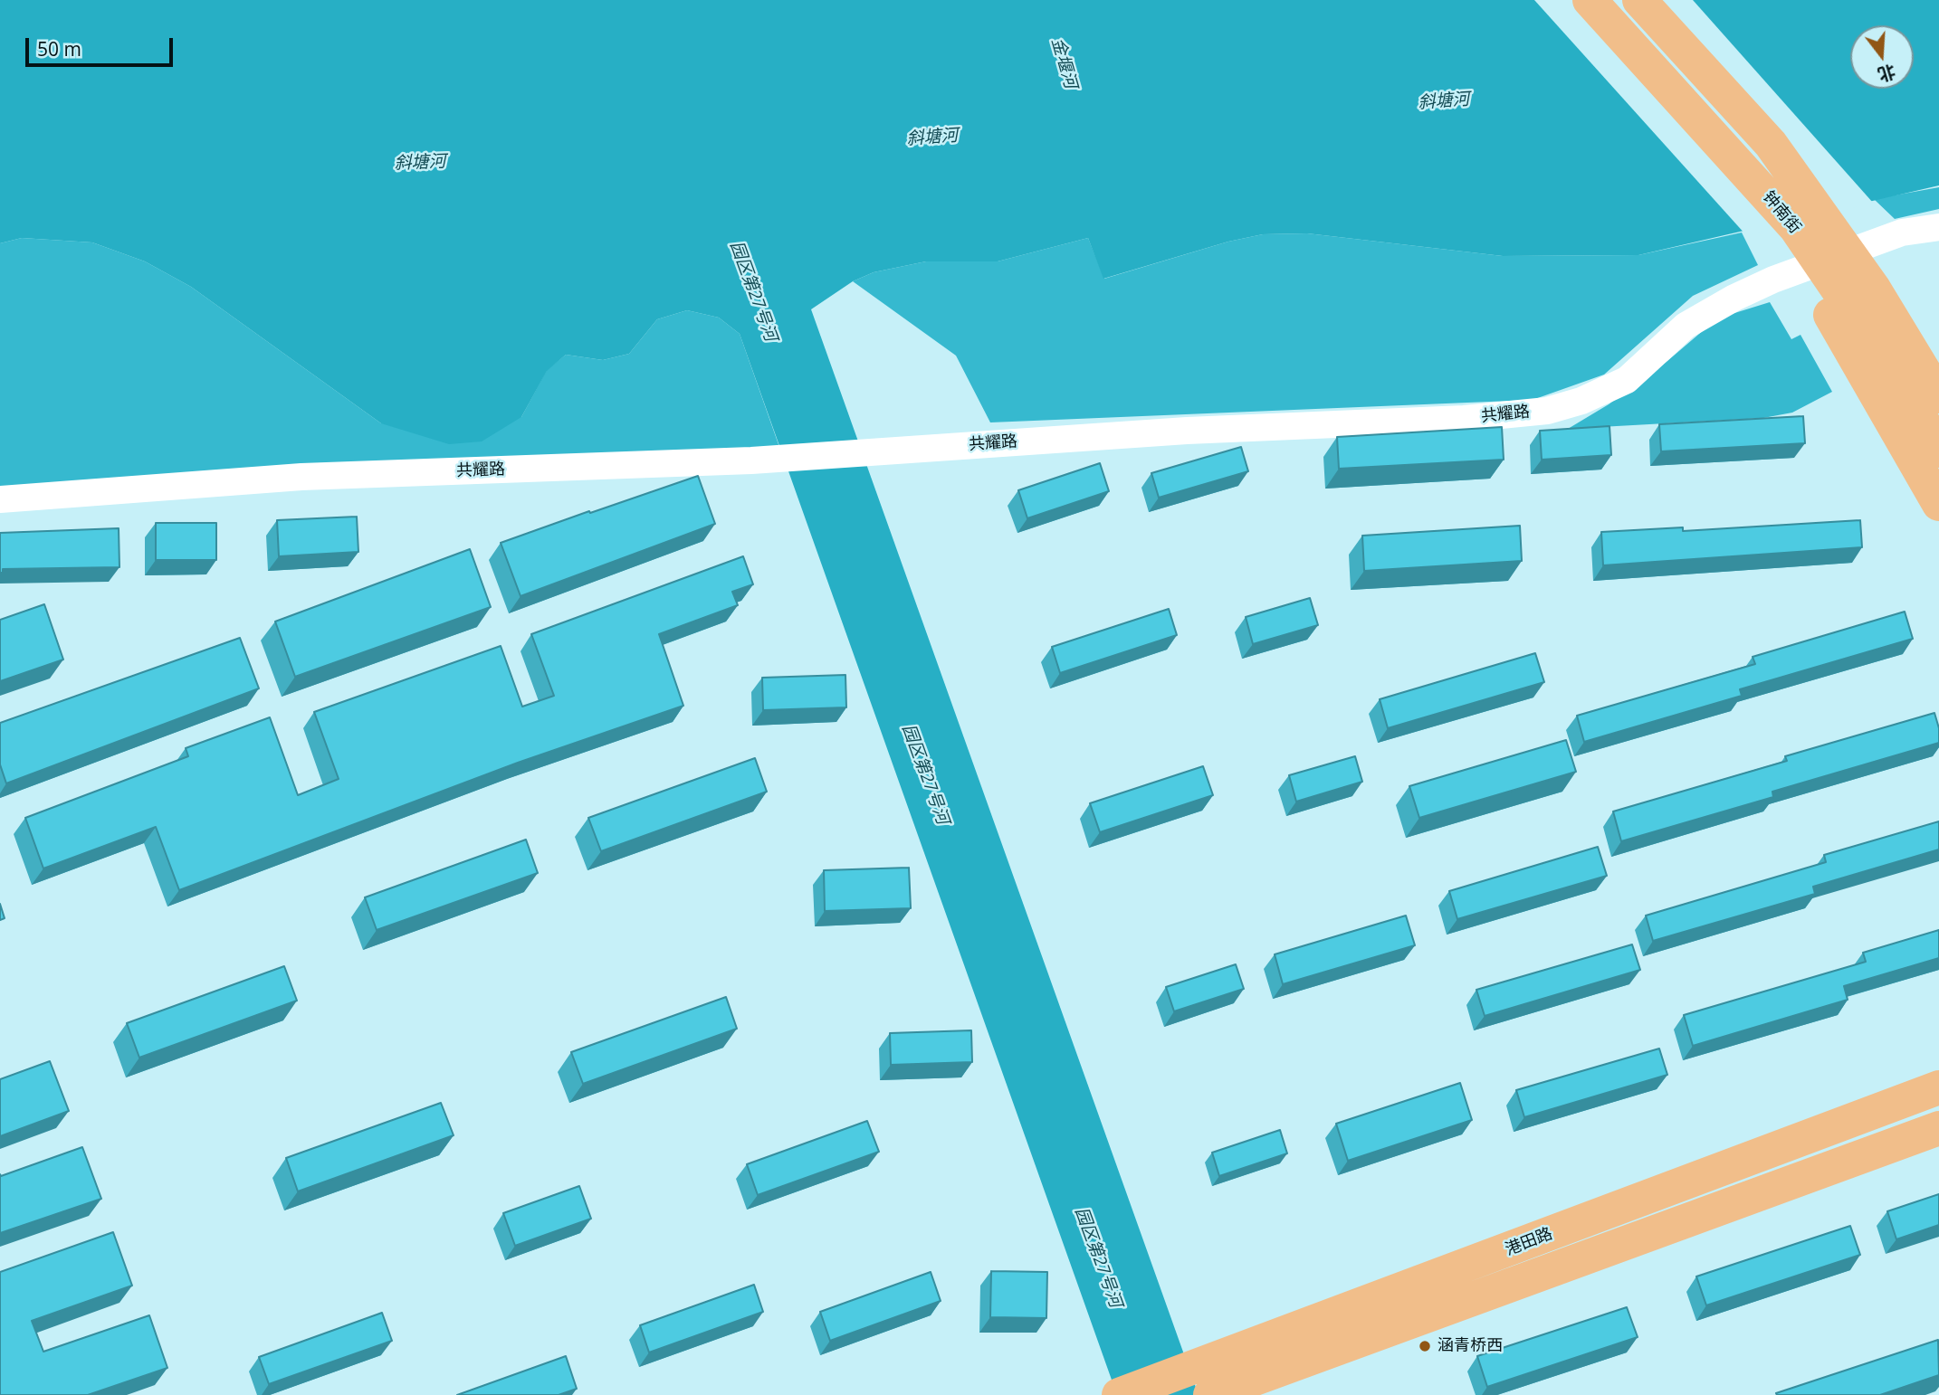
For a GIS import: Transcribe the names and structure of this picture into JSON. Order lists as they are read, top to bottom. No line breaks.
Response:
{"streets":{"main road":["钟南街","港田路"],"street":["共耀路"]},"water":["金堰河","斜塘河","园区第27号河"],"places":["涵青桥西"],"scale_bar":"50 m","north":"bottom"}
